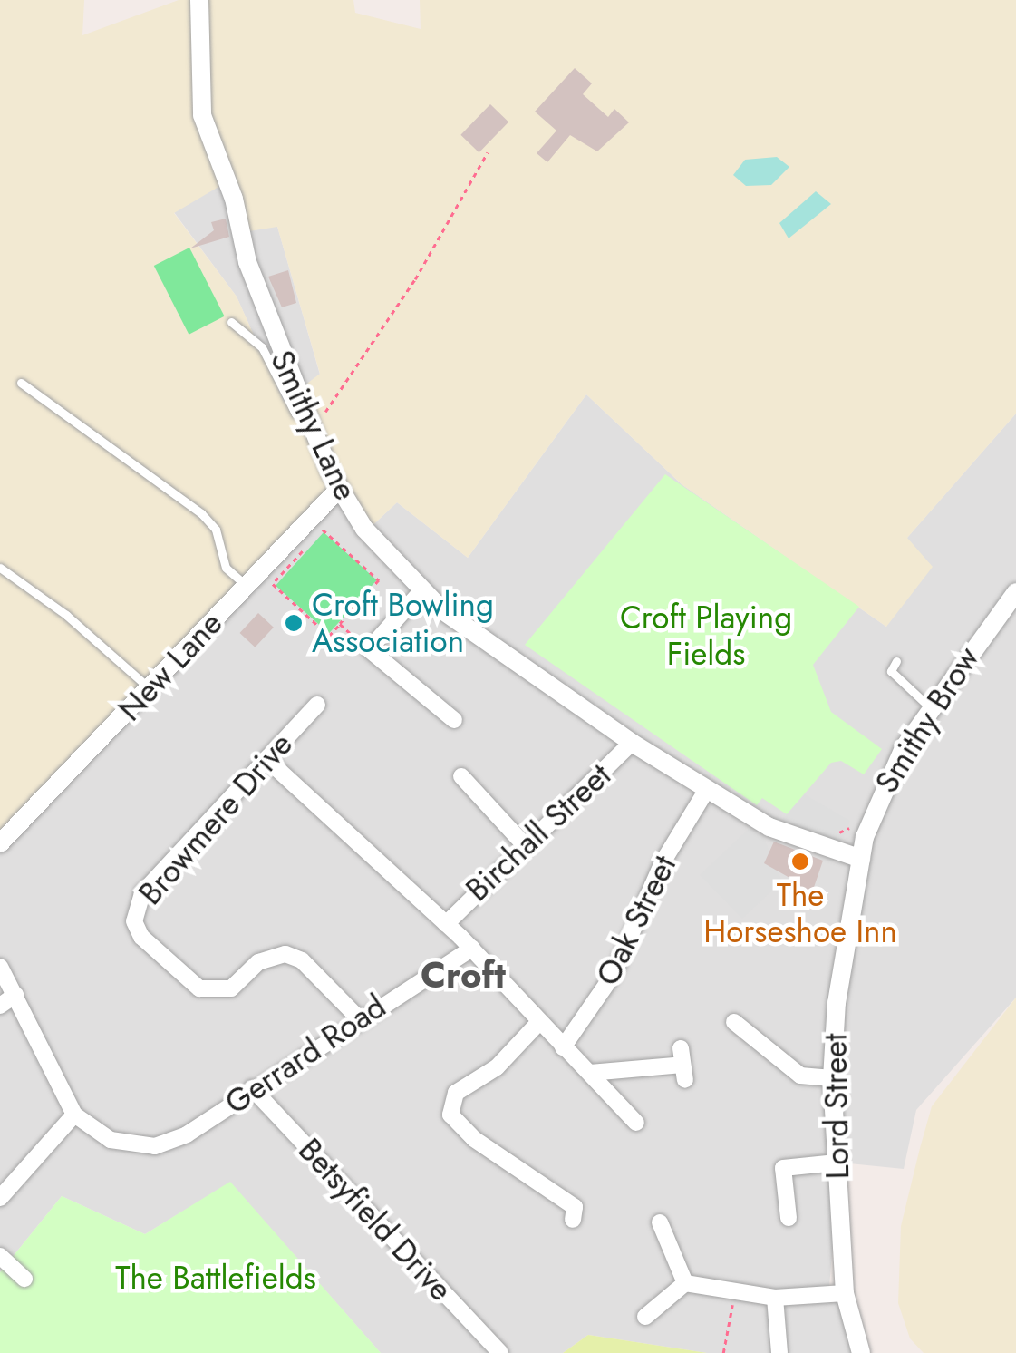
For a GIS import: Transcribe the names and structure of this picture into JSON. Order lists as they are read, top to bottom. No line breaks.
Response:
{"streets":{"street":["Smithy Lane","New Lane","Smithy Brow","Browmere Drive","Birchall Street","Oak Street","Gerrard Road","Lord Street","Betsyfield Drive"]},"crossings":[["Smithy Lane","New Lane"],["Smithy Lane","Smithy Brow"],["Smithy Lane","Birchall Street"],["Smithy Lane","Oak Street"],["Smithy Lane","Lord Street"],["Smithy Brow","Lord Street"],["Browmere Drive","Gerrard Road"],["Gerrard Road","Betsyfield Drive"]],"districts":["Croft"],"parks":["Croft Playing Fields","The Battlefields"],"places":["Croft Bowling Association","The Horseshoe Inn"]}
